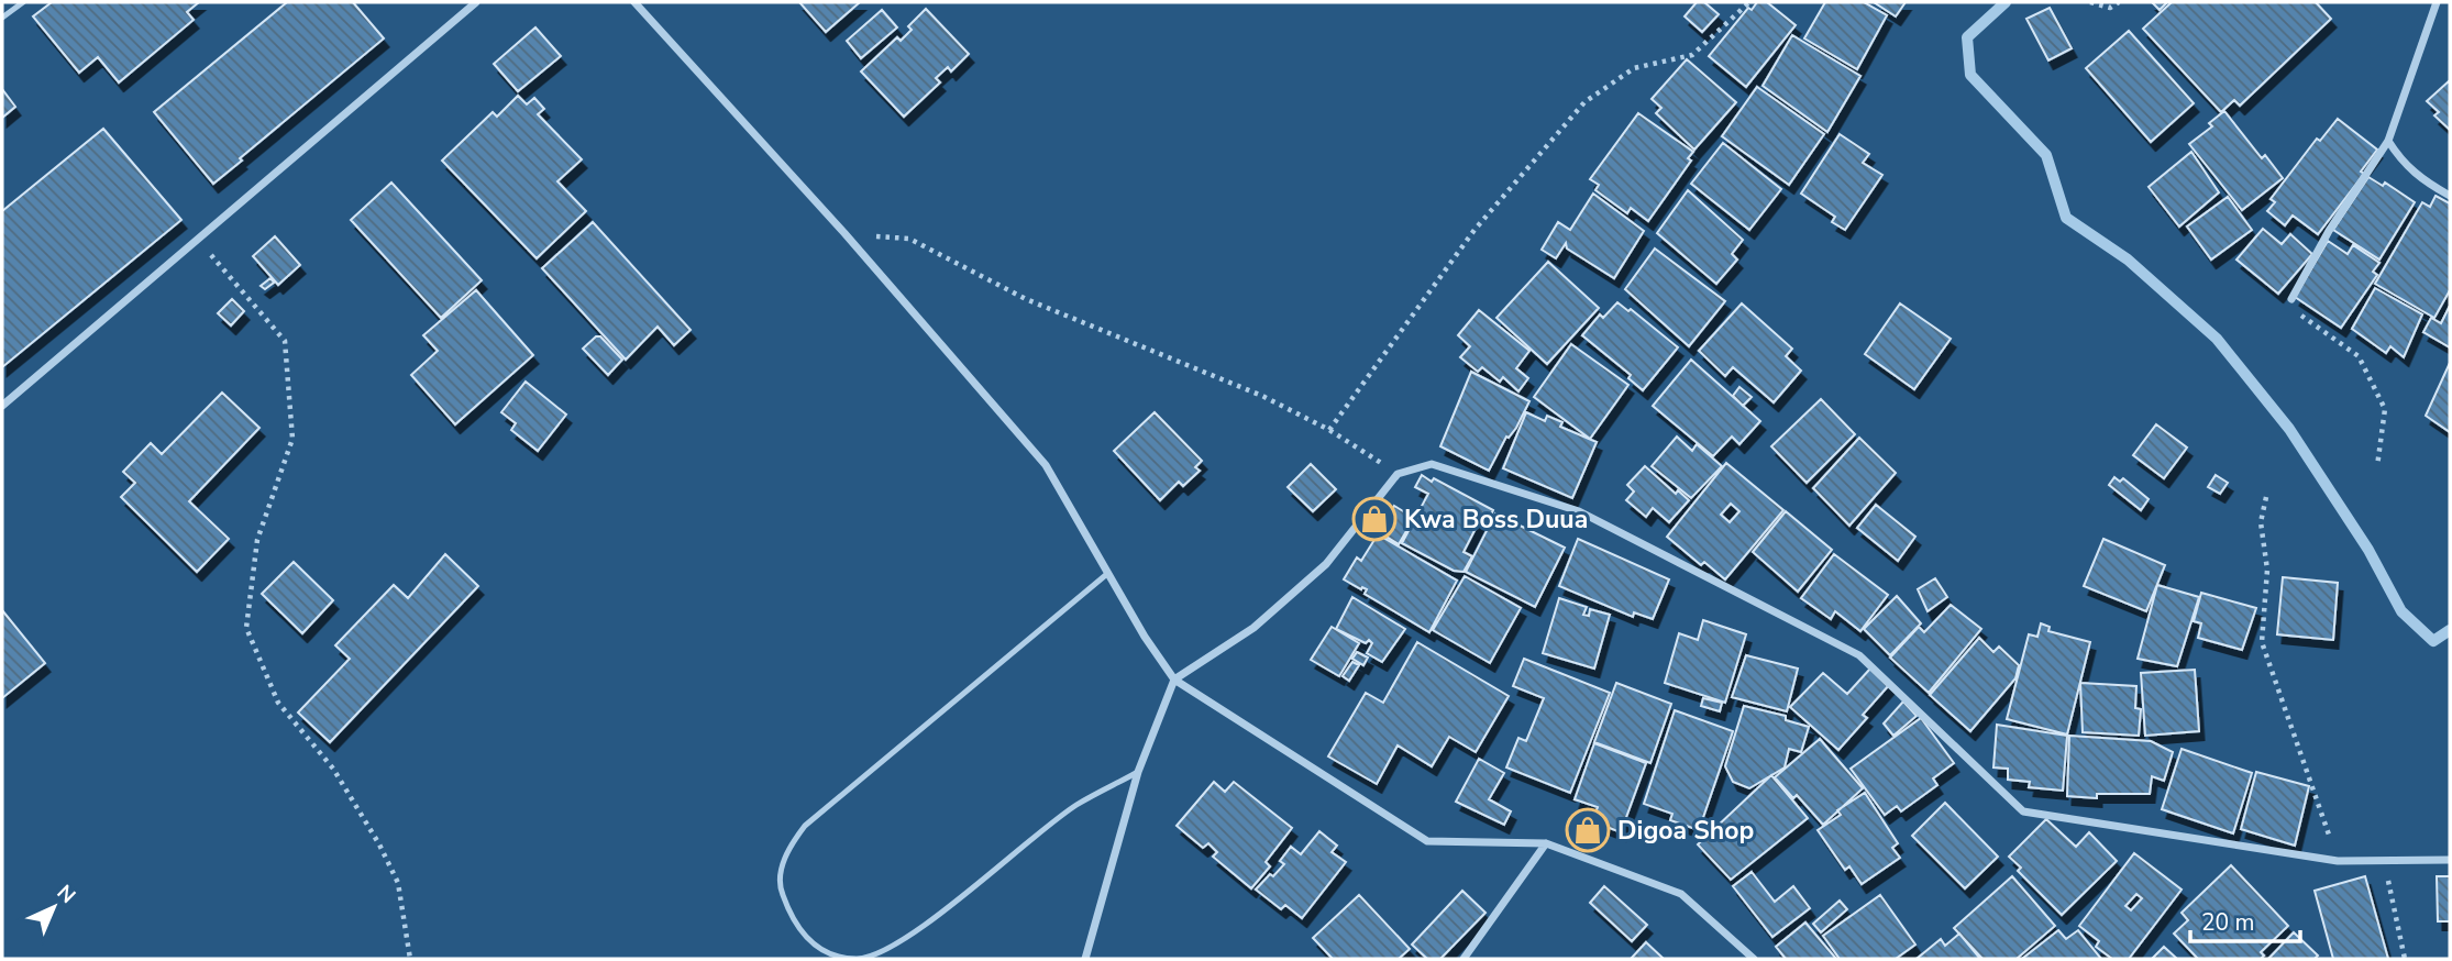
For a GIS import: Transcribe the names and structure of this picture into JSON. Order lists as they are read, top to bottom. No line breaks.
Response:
{"places":{"shop":["Kwa Boss Duua","Digoa Shop"]},"scale_bar":"20 m","north":"top right"}
